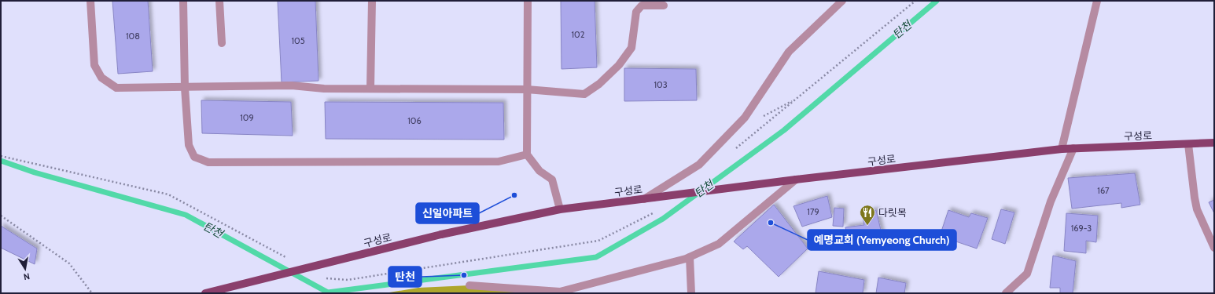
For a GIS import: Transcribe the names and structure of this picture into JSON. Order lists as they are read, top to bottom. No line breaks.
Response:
{"streets":{"main road":["구성로"]},"water":["탄천"],"places":{"other":["신일아파트","예명교회 (Yemyeong Church)","탄천"],"restaurant":["다릿목"]},"house_numbers":["102","108","105","103","109","106","167","179","169-3"],"north":"bottom"}
